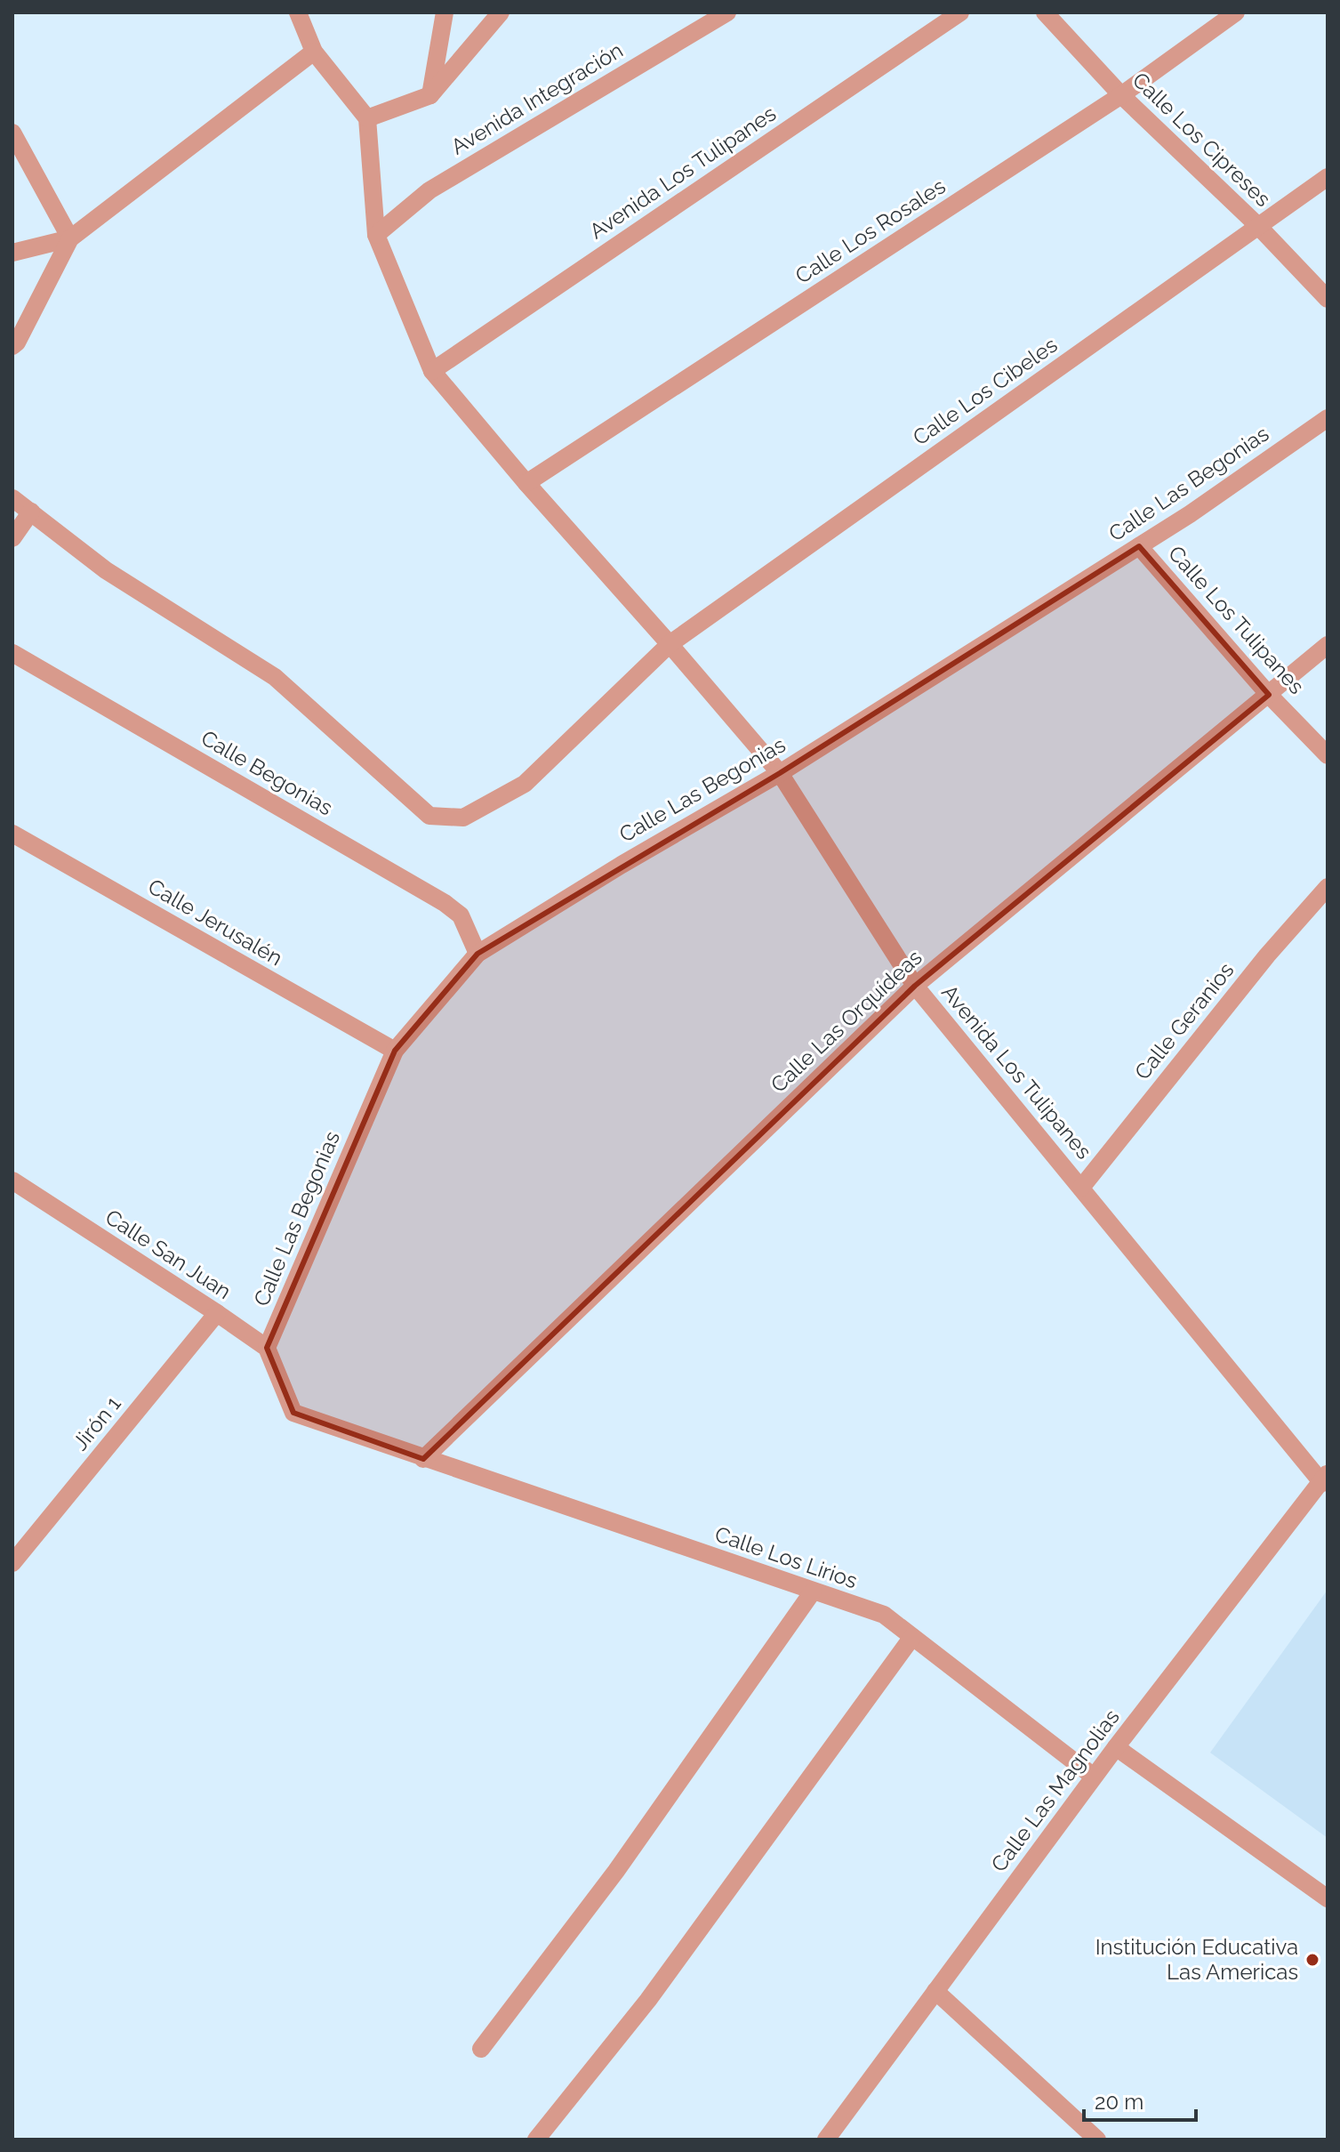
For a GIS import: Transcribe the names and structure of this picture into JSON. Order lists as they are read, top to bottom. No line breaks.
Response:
{"streets":{"street":["Avenida Integración","Calle Los Cipreses","Avenida Los Tulipanes","Calle Los Rosales","Calle Los Cibeles","Calle Las Begonias","Calle Los Tulipanes","Calle Begonias","Calle Jerusalén","Calle Las Orquídeas","Calle Geranios","Calle San Juan","Jirón 1","Calle Los Lirios","Calle Las Magnolias"]},"crossings":[["Avenida Integración","Avenida Los Tulipanes"],["Calle Los Cipreses","Calle Los Rosales"],["Calle Los Cipreses","Calle Los Cibeles"],["Avenida Los Tulipanes","Calle Los Rosales"],["Avenida Los Tulipanes","Calle Los Cibeles"],["Avenida Los Tulipanes","Calle Las Begonias"],["Avenida Los Tulipanes","Calle Las Orquídeas"],["Avenida Los Tulipanes","Calle Geranios"],["Avenida Los Tulipanes","Calle Las Magnolias"],["Calle Las Begonias","Calle Los Tulipanes"],["Calle Las Begonias","Calle Begonias"],["Calle Las Begonias","Calle Jerusalén"],["Calle Las Begonias","Calle San Juan"],["Calle Los Tulipanes","Calle Las Orquídeas"],["Calle Las Orquídeas","Calle Los Lirios"],["Calle San Juan","Jirón 1"],["Calle Los Lirios","Calle Las Magnolias"]],"places":["Institución Educativa Las Americas"],"scale_bar":"20 m"}
